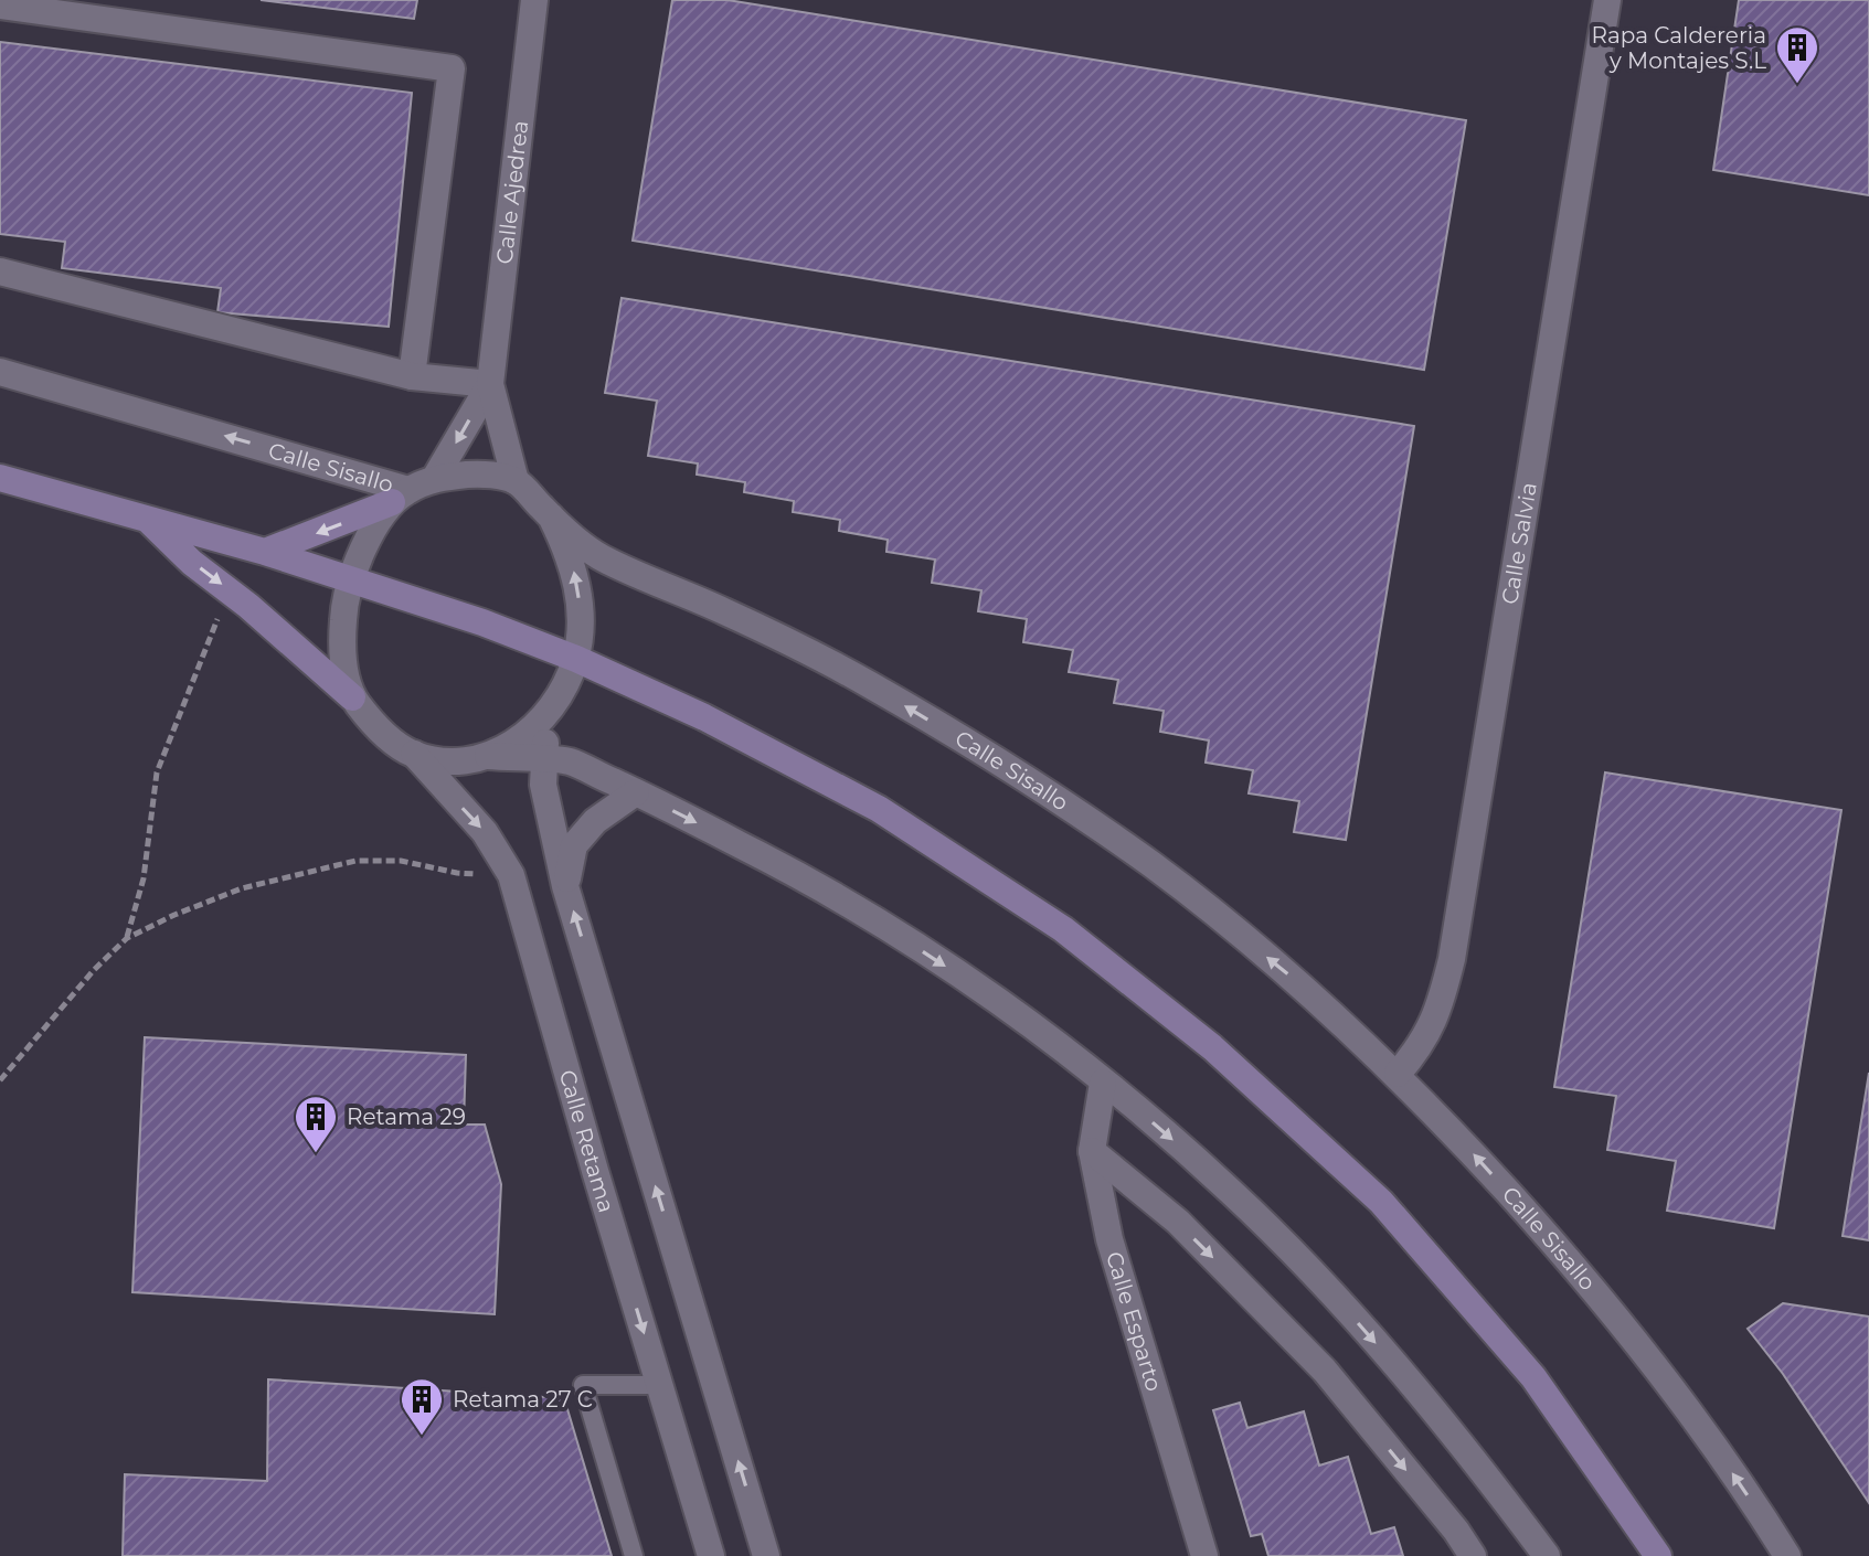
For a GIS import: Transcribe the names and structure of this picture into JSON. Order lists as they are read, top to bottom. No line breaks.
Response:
{"streets":{"street":["Calle Ajedrea","Calle Sisallo","Calle Salvia","Calle Retama","Calle Esparto"]},"crossings":[["Calle Ajedrea","Calle Sisallo"],["Calle Sisallo","Calle Salvia"]],"places":{"building":["Rapa Caldereria y Montajes S.L","Retama 29","Retama 27 C"]}}
